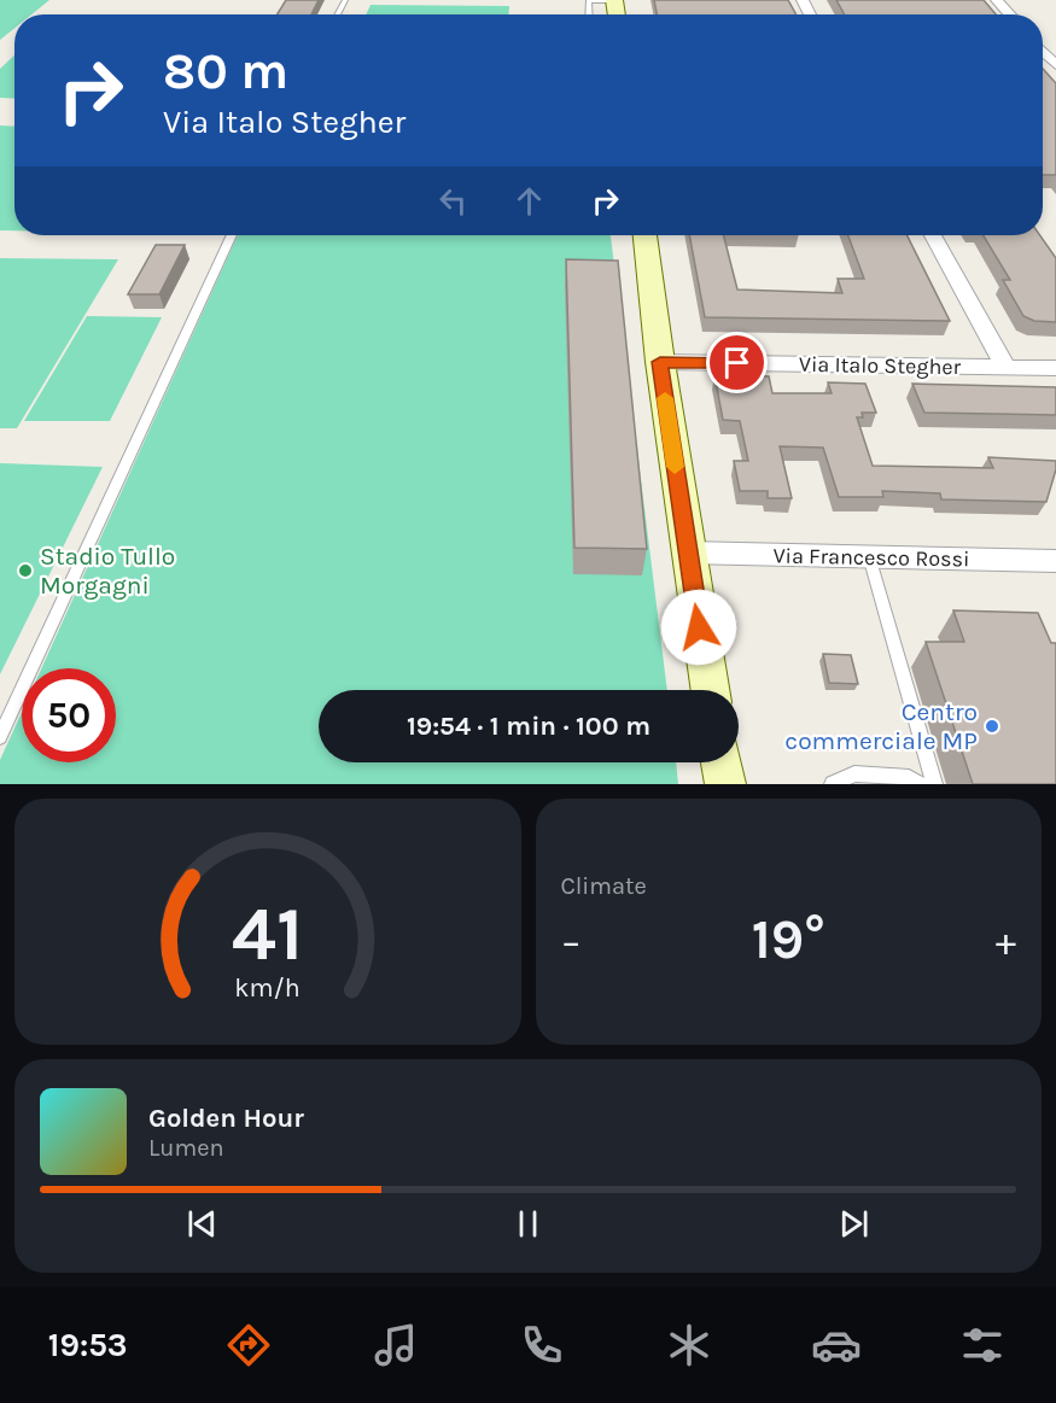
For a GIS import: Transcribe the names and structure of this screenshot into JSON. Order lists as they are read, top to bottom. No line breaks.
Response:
{"streets":{"street":["Via Italo Stegher","Via Francesco Rossi"]},"places":["Stadio Tullo Morgagni","Centro commerciale MP"],"page":{"turn":["80 m","Via Italo Stegher"],"limit":"50","trip":"19:54 · 1 min · 100 m","tile":"Climate","heat":["−","19°","+"],"song":["Golden Hour","Lumen"],"tabs":"19:53","gauge":["41","km/h"]}}
